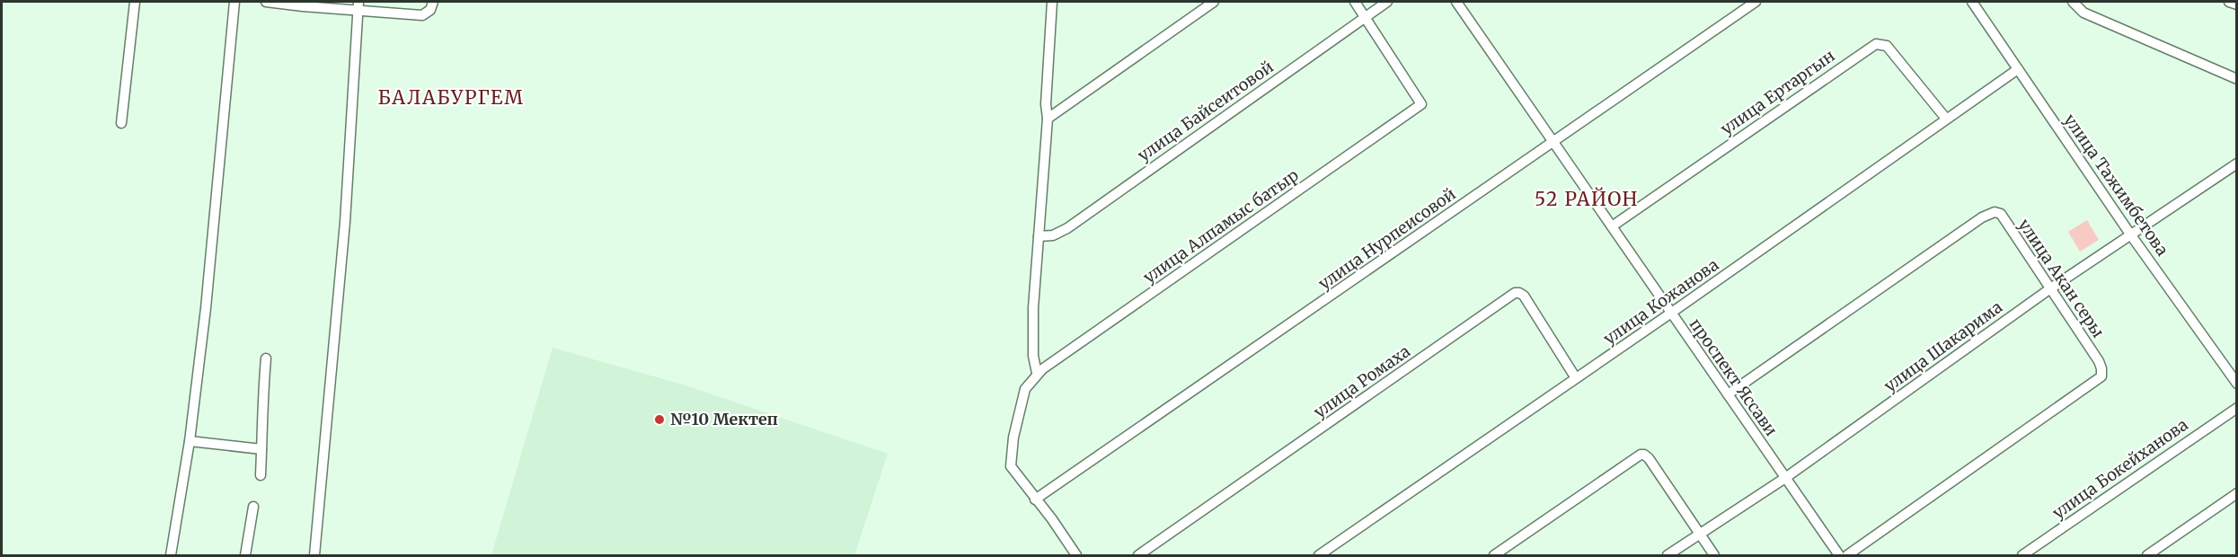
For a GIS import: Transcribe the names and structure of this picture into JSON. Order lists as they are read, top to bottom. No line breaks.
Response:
{"streets":{"street":["улица Ертаргын","улица Байсеитовой","улица Тажимбетова","улица Алпамыс батыр","улица Нурпеисовой","улица Акан серы","улица Кожанова","улица Шакарима","проспект Яссави","улица Ромаха","улица Бокейханова"]},"crossings":[["улица Ертаргын","улица Кожанова"],["улица Ертаргын","проспект Яссави"],["улица Байсеитовой","улица Алпамыс батыр"],["улица Тажимбетова","улица Кожанова"],["улица Тажимбетова","улица Шакарима"],["улица Нурпеисовой","проспект Яссави"],["улица Акан серы","улица Шакарима"],["улица Акан серы","проспект Яссави"],["улица Кожанова","проспект Яссави"],["улица Кожанова","улица Ромаха"],["улица Шакарима","проспект Яссави"]],"districts":["БАЛАБУРГЕМ","52 РАЙОН"],"places":["№10 Мектеп"]}
